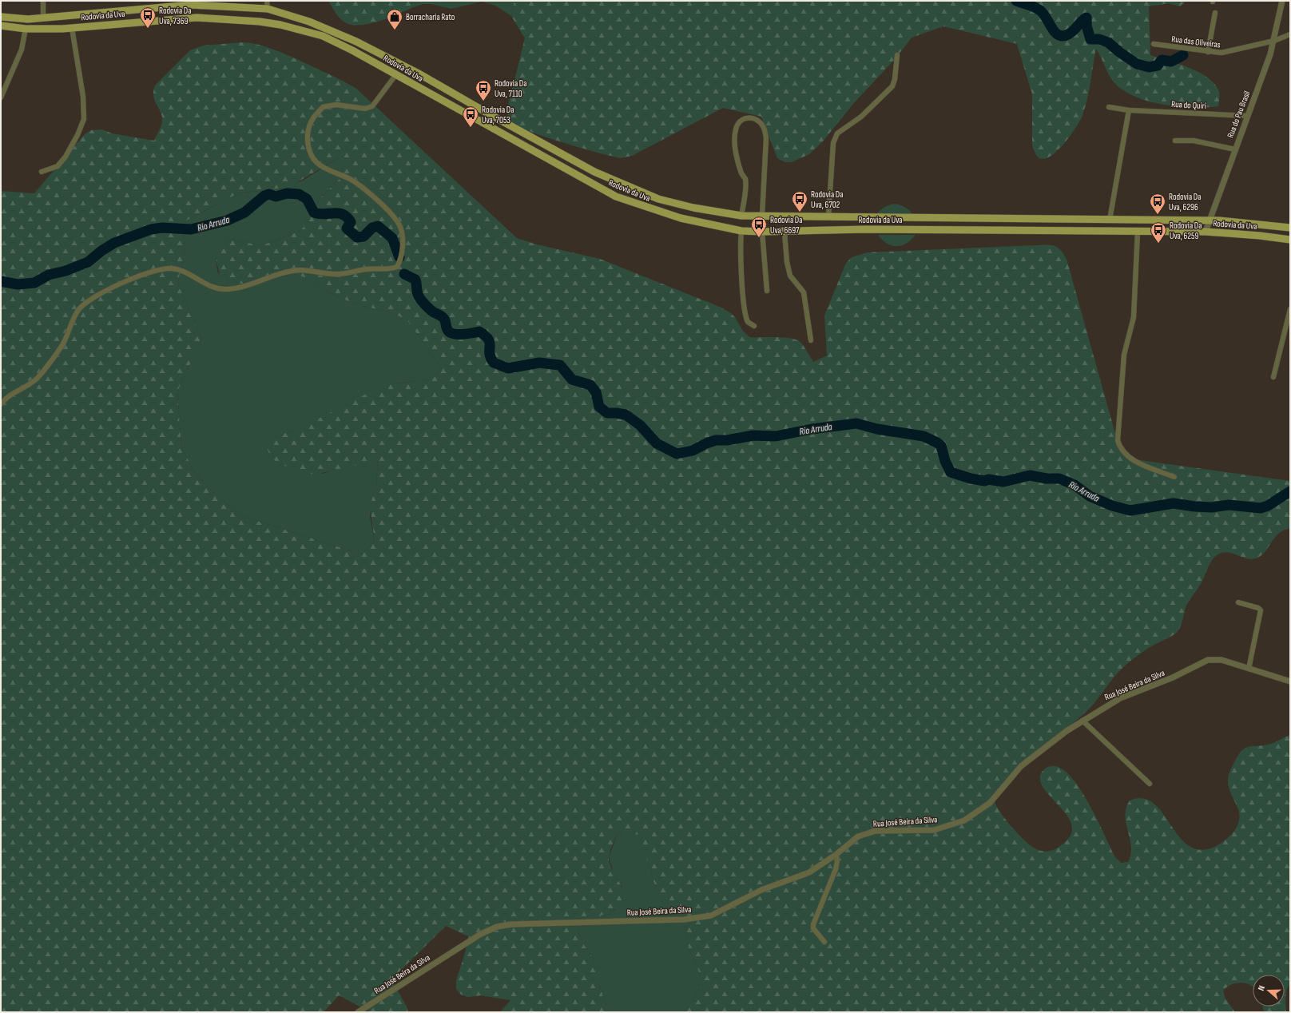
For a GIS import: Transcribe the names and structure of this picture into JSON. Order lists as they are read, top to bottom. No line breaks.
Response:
{"streets":{"main road":["Rodovia da Uva"],"street":["Rua das Oliveiras","Rua do Quiri","Rua do Pau Brasil","Rua José Beira da Silva"]},"crossings":[["Rodovia da Uva","Rua do Pau Brasil"],["Rua das Oliveiras","Rua do Pau Brasil"],["Rua do Quiri","Rua do Pau Brasil"]],"water":["Rio Arruda"],"places":{"bus stop":["Rodovia Da Uva, 7369","Rodovia Da Uva, 7110","Rodovia Da Uva, 7053","Rodovia Da Uva, 6702","Rodovia Da Uva, 6296","Rodovia Da Uva, 6697","Rodovia Da Uva, 6259"],"shop":["Borracharia Rato"]},"north":"left"}
